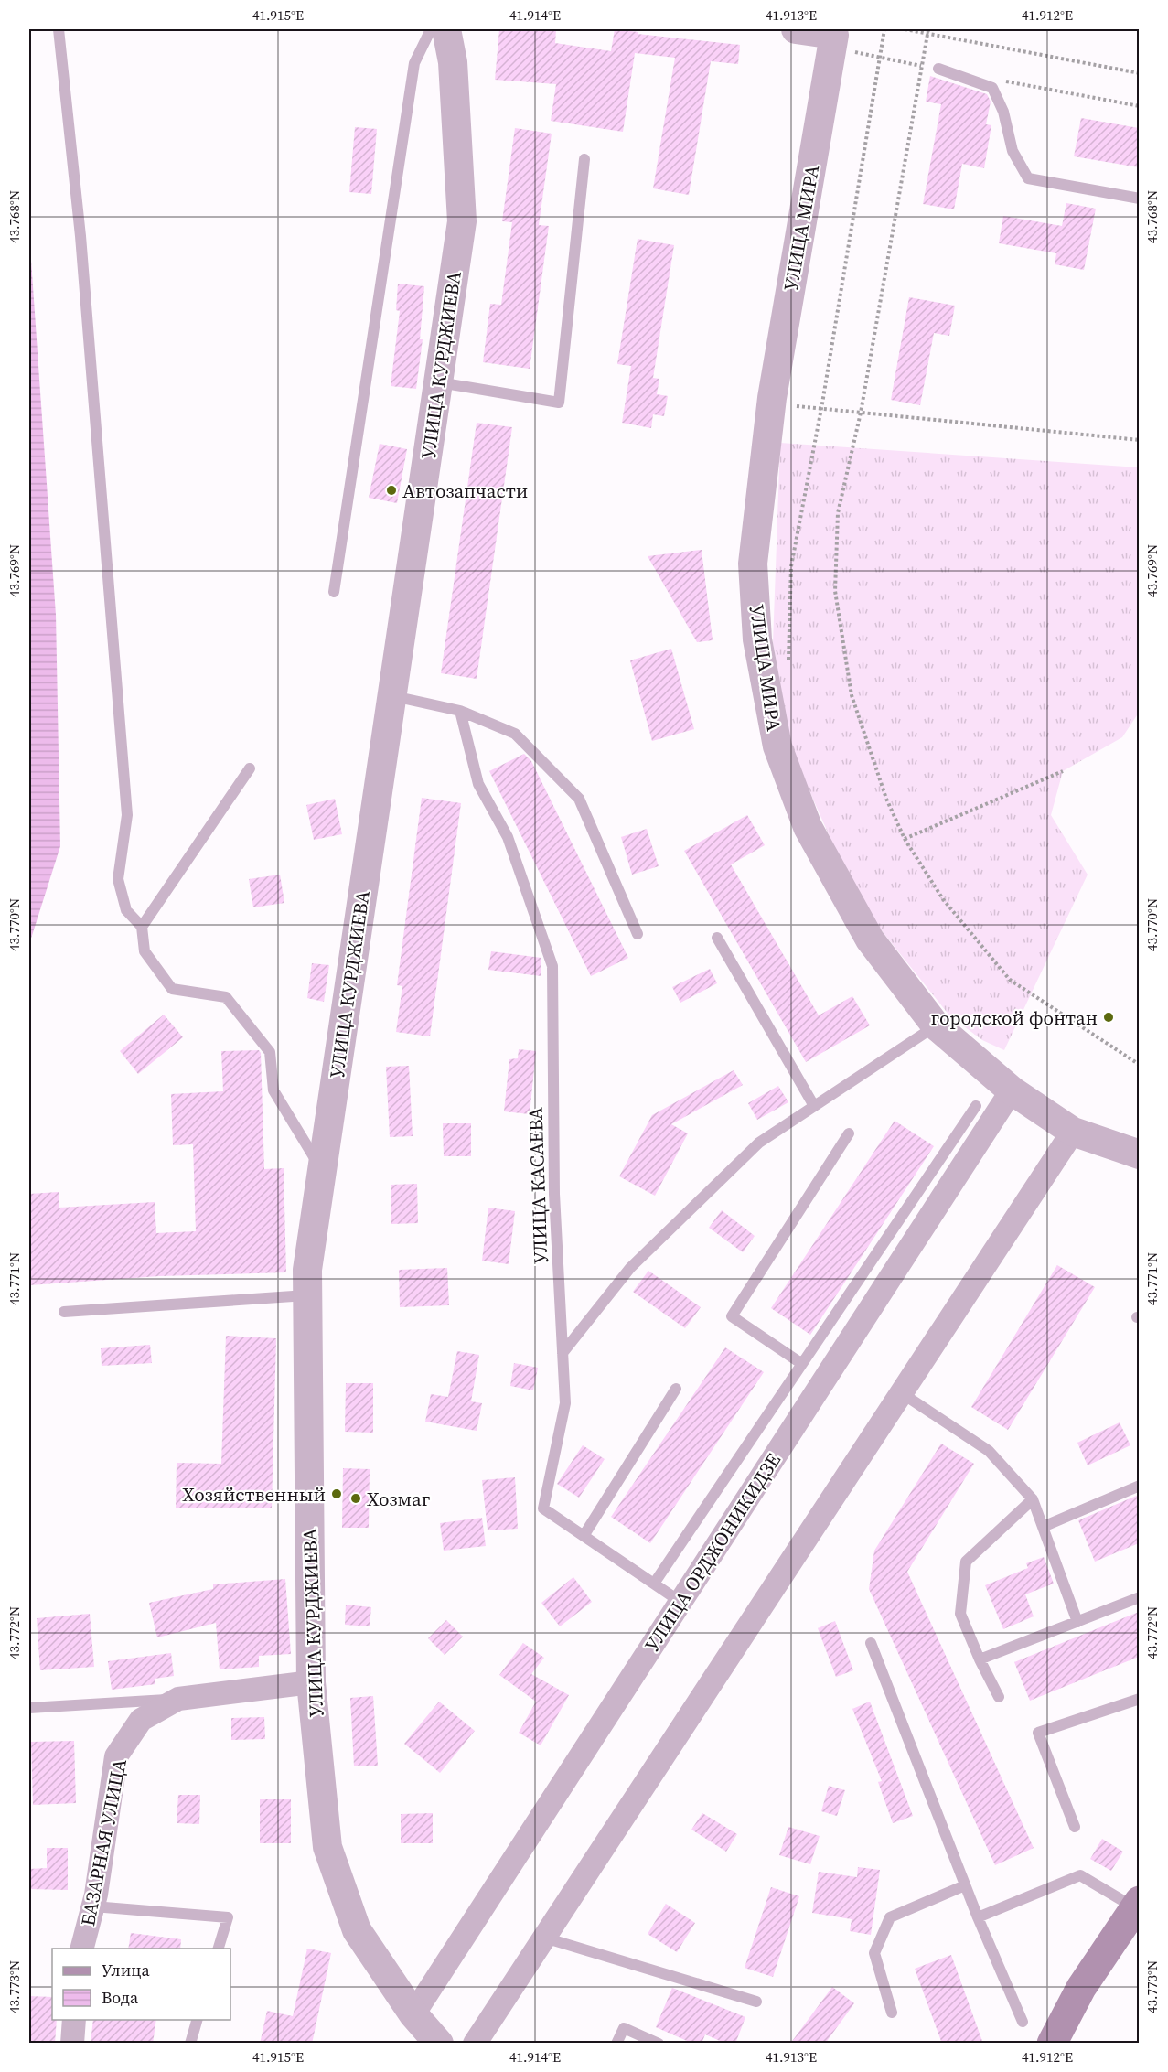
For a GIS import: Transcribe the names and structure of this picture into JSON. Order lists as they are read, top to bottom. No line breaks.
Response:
{"streets":{"street":["УЛИЦА МИРА","УЛИЦА КУРДЖИЕВА","УЛИЦА ОРДЖОНИКИДЗЕ","БАЗАРНАЯ УЛИЦА"],"lane":["УЛИЦА КАСАЕВА"]},"crossings":[["УЛИЦА МИРА","УЛИЦА ОРДЖОНИКИДЗЕ"],["УЛИЦА КУРДЖИЕВА","УЛИЦА ОРДЖОНИКИДЗЕ"],["УЛИЦА КУРДЖИЕВА","БАЗАРНАЯ УЛИЦА"],["УЛИЦА КАСАЕВА","УЛИЦА ОРДЖОНИКИДЗЕ"]],"places":["Автозапчасти","городской фонтан","Хозяйственный","Хозмаг"],"legend":["Улица","Вода"],"coordinates":["41.915°E","41.914°E","41.913°E","41.912°E","43.768°N","43.769°N","43.770°N","43.771°N","43.772°N","43.773°N"]}
